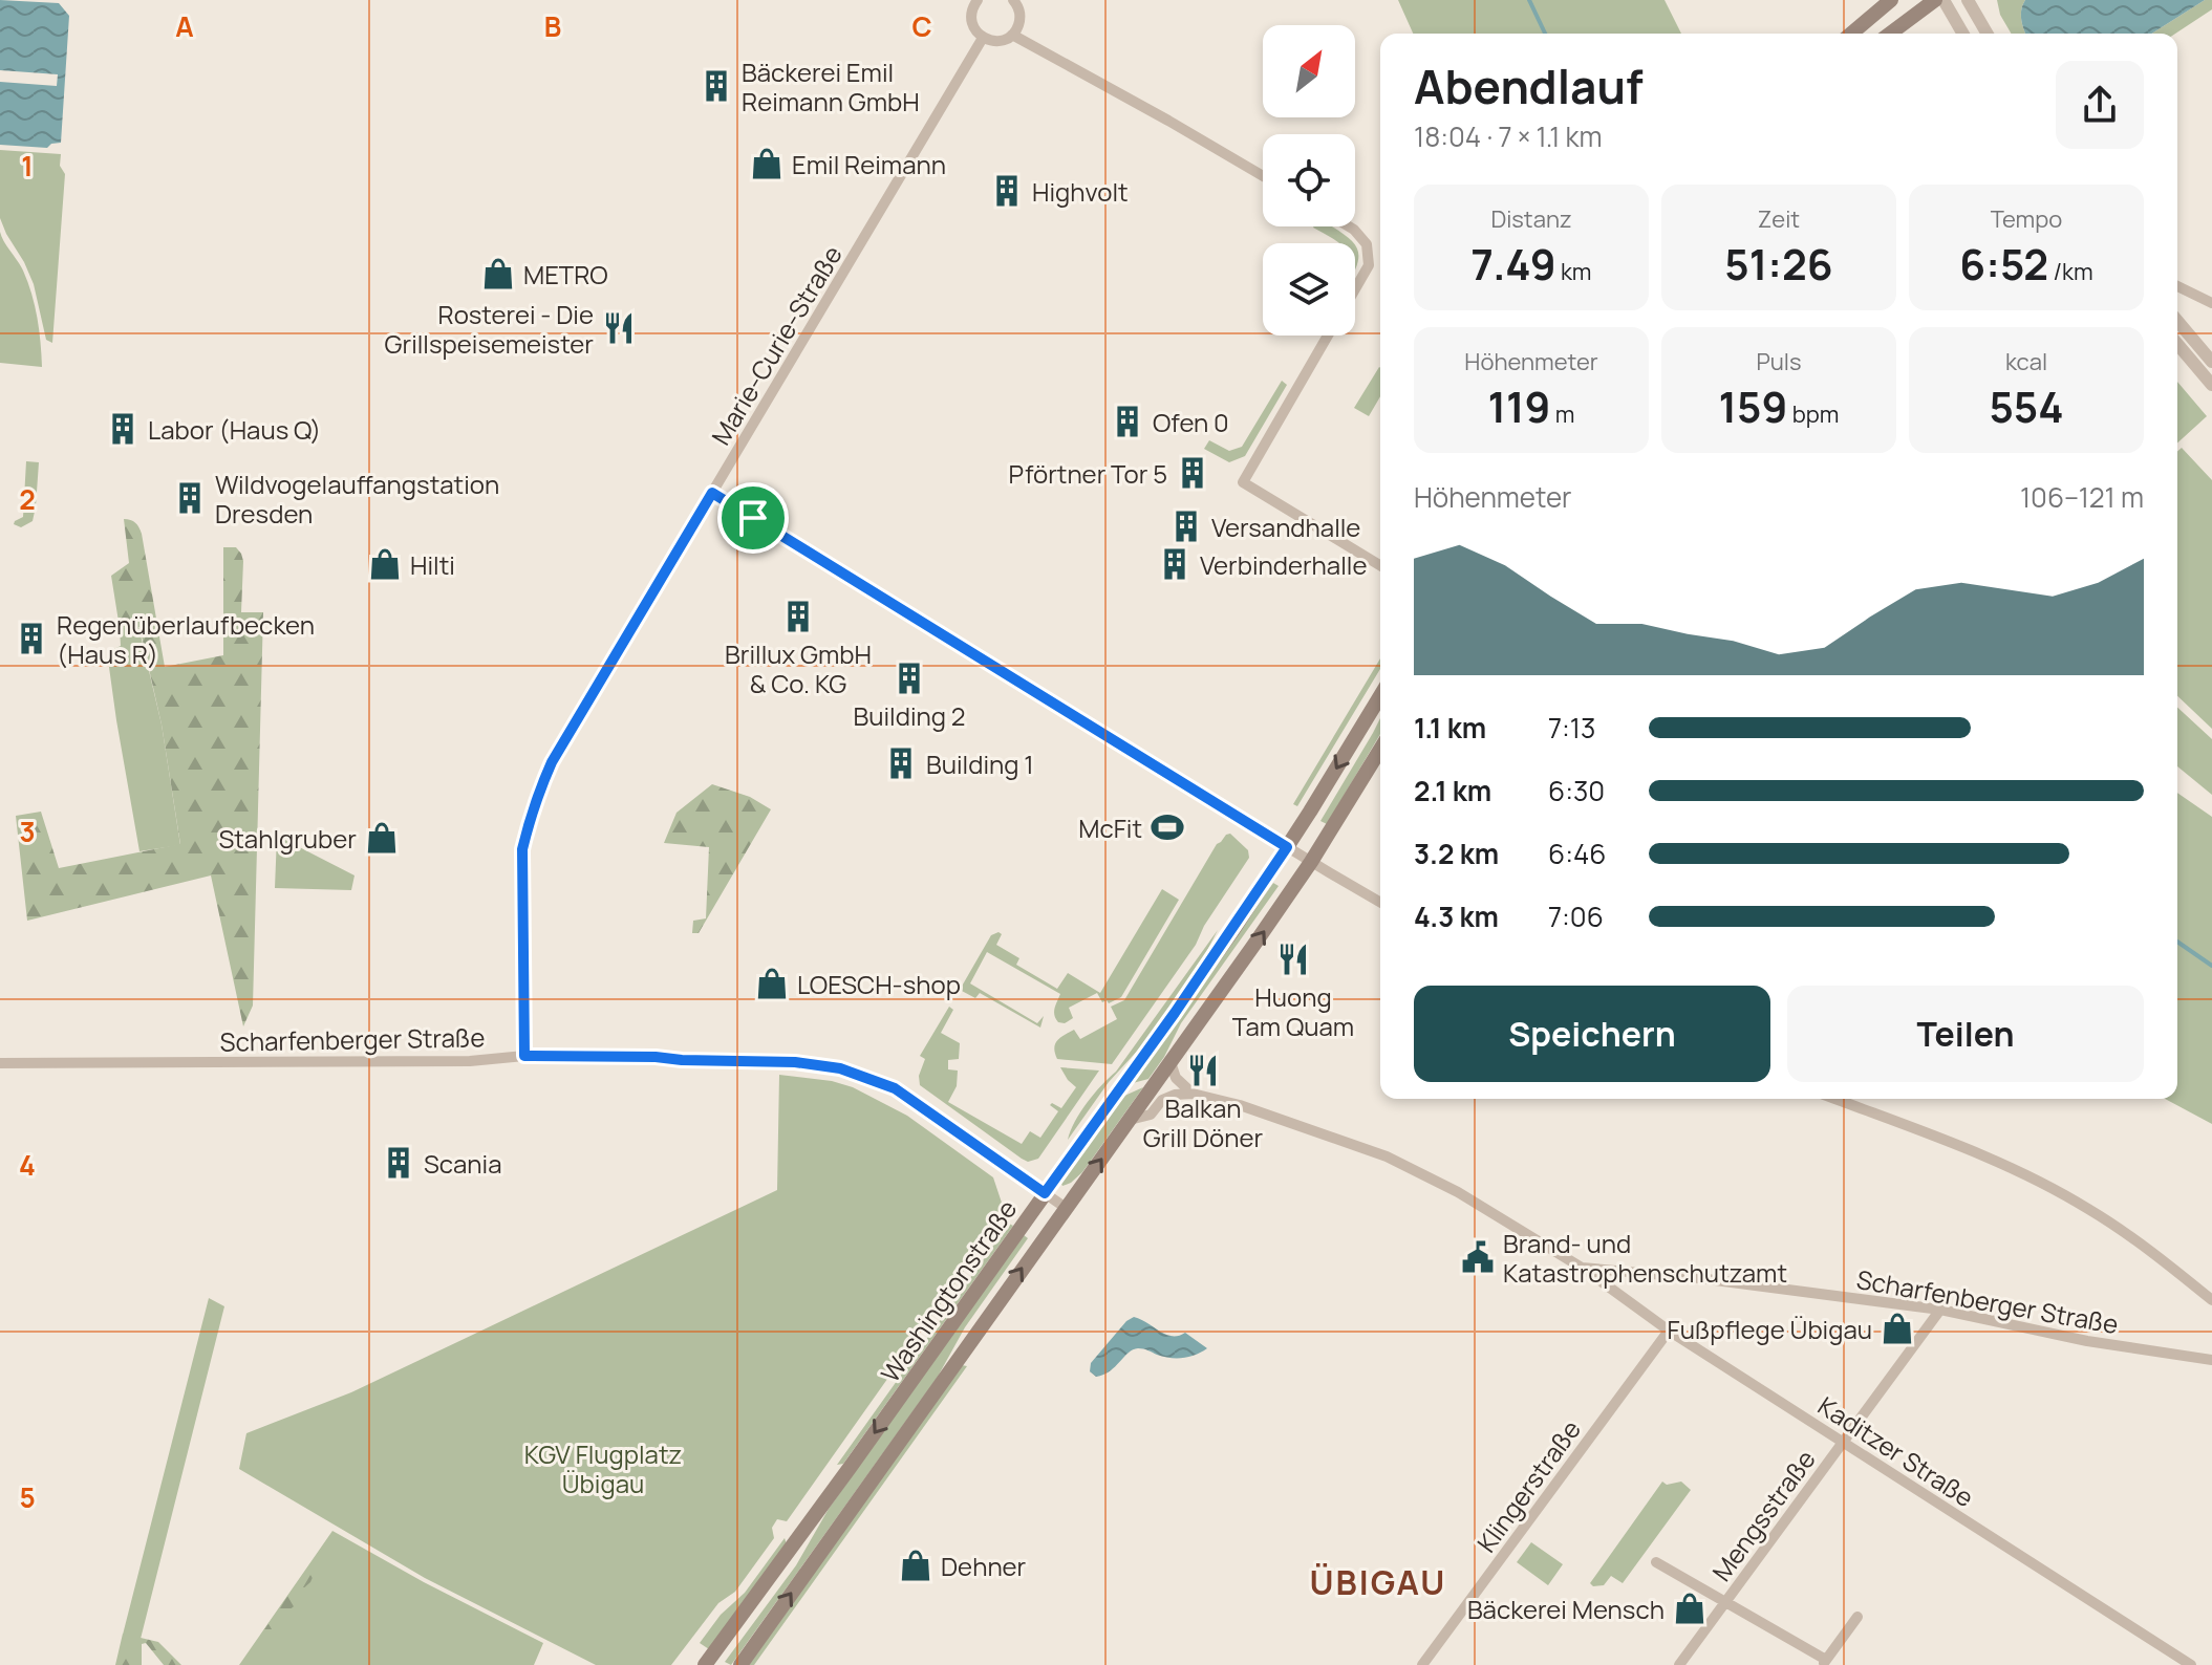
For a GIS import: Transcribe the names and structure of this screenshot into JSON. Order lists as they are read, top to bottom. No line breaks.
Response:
{"streets":{"main road":["Washingtonstraße"],"street":["Marie-Curie-Straße","Scharfenberger Straße","Kaditzer Straße","Klingerstraße","Mengsstraße"]},"crossings":[["Marie-Curie-Straße","Scharfenberger Straße"],["Scharfenberger Straße","Washingtonstraße"],["Scharfenberger Straße","Kaditzer Straße"],["Scharfenberger Straße","Mengsstraße"],["Kaditzer Straße","Klingerstraße"],["Kaditzer Straße","Mengsstraße"]],"districts":["ÜBIGAU"],"parks":["KGV Flugplatz Übigau"],"places":{"building":["Bäckerei Emil Reimann GmbH","Highvolt","Ofen 0","Labor (Haus Q)","Pförtner Tor 5","Wildvogelauffangstation Dresden","Versandhalle","Verbinderhalle","Brillux GmbH & Co. KG","Regenüberlaufbecken (Haus R)","Building 2","Building 1","Scania"],"shop":["Emil Reimann","METRO","Hilti","Stahlgruber","LOESCH-shop","Fußpflege Übigau","Dehner","Bäckerei Mensch"],"restaurant":["Rosterei - Die Grillspeisemeister","Huong Tam Quam","Balkan Grill Döner"],"sports":["McFit"],"public building":["Brand- und Katastrophenschutzamt"]},"north":"top right","page":{"heading":["Abendlauf","18:04 · 7 × 1.1 km"],"stats":[["Distanz","7.49 km"],["Zeit","51:26"],["Tempo","6:52 /km"],["Höhenmeter","119 m"],["Puls","159 bpm"],["kcal","554"]],"chart":["Höhenmeter","106–121 m"],"list":[{"name":"1.1 km","note":"7:13"},{"name":"2.1 km","note":"6:30"},{"name":"3.2 km","note":"6:46"},{"name":"4.3 km","note":"7:06"}],"buttons":["Speichern","Teilen"]},"grid":{"columns":["A","B","C"],"rows":["1","2","3","4","5"]}}
